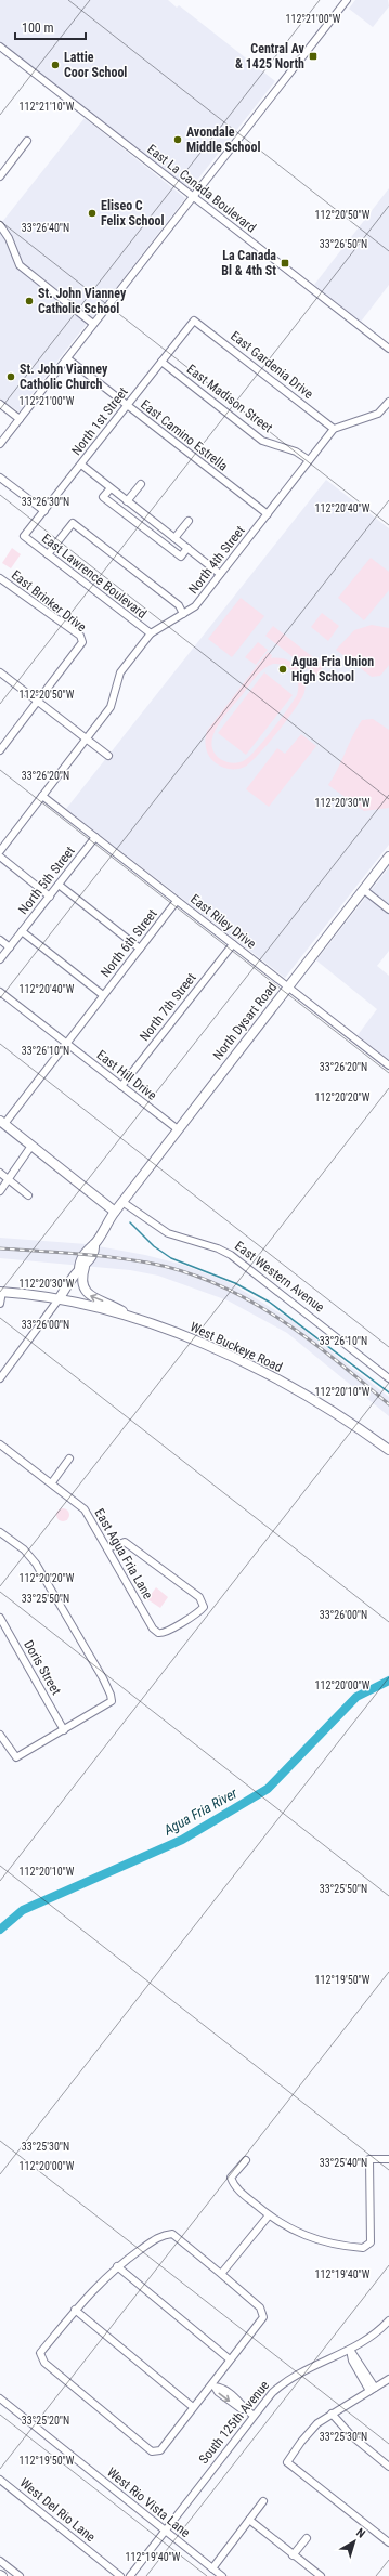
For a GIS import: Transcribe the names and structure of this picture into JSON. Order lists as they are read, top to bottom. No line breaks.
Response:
{"streets":{"main road":["North Dysart Road","West Buckeye Road"],"street":["East La Canada Boulevard","East Gardenia Drive","East Madison Street","North 1st Street","East Camino Estrella","North 4th Street","East Lawrence Boulevard","East Brinker Drive","North 5th Street","East Riley Drive","North 6th Street","North 7th Street","East Hill Drive","East Western Avenue","East Agua Fria Lane","Doris Street","South 125th Avenue","West Rio Vista Lane","West Del Rio Lane"]},"crossings":[["East Gardenia Drive","North 1st Street"],["East Gardenia Drive","North 4th Street"],["East Madison Street","North 1st Street"],["East Madison Street","North 4th Street"],["North 1st Street","East Camino Estrella"],["North 1st Street","East Lawrence Boulevard"],["East Camino Estrella","North 4th Street"],["North 4th Street","East Lawrence Boulevard"],["North 4th Street","East Riley Drive"],["North 5th Street","East Riley Drive"],["East Riley Drive","North 6th Street"],["East Riley Drive","North 7th Street"],["East Riley Drive","North Dysart Road"],["North 6th Street","East Hill Drive"],["North 7th Street","East Hill Drive"],["North Dysart Road","East Hill Drive"],["North Dysart Road","East Western Avenue"],["North Dysart Road","West Buckeye Road"],["South 125th Avenue","West Rio Vista Lane"]],"water":["Agua Fria River"],"places":{"transit":["Central Av & 1425 North","La Canada Bl & 4th St"],"other":["Lattie Coor School","Avondale Middle School","Eliseo C Felix School","St. John Vianney Catholic School","St. John Vianney Catholic Church","Agua Fria Union High School"]},"scale_bar":"100 m","north":"top right","coordinates":["112°21'00\"W","112°21'10\"W","112°20'50\"W","33°26'40\"N","33°26'50\"N","33°26'30\"N","112°20'40\"W","33°26'20\"N","112°20'30\"W","33°26'10\"N","112°20'20\"W","33°26'00\"N","112°20'10\"W","33°25'50\"N","112°20'00\"W","112°19'50\"W","33°25'30\"N","33°25'40\"N","112°19'40\"W","33°25'20\"N"]}
